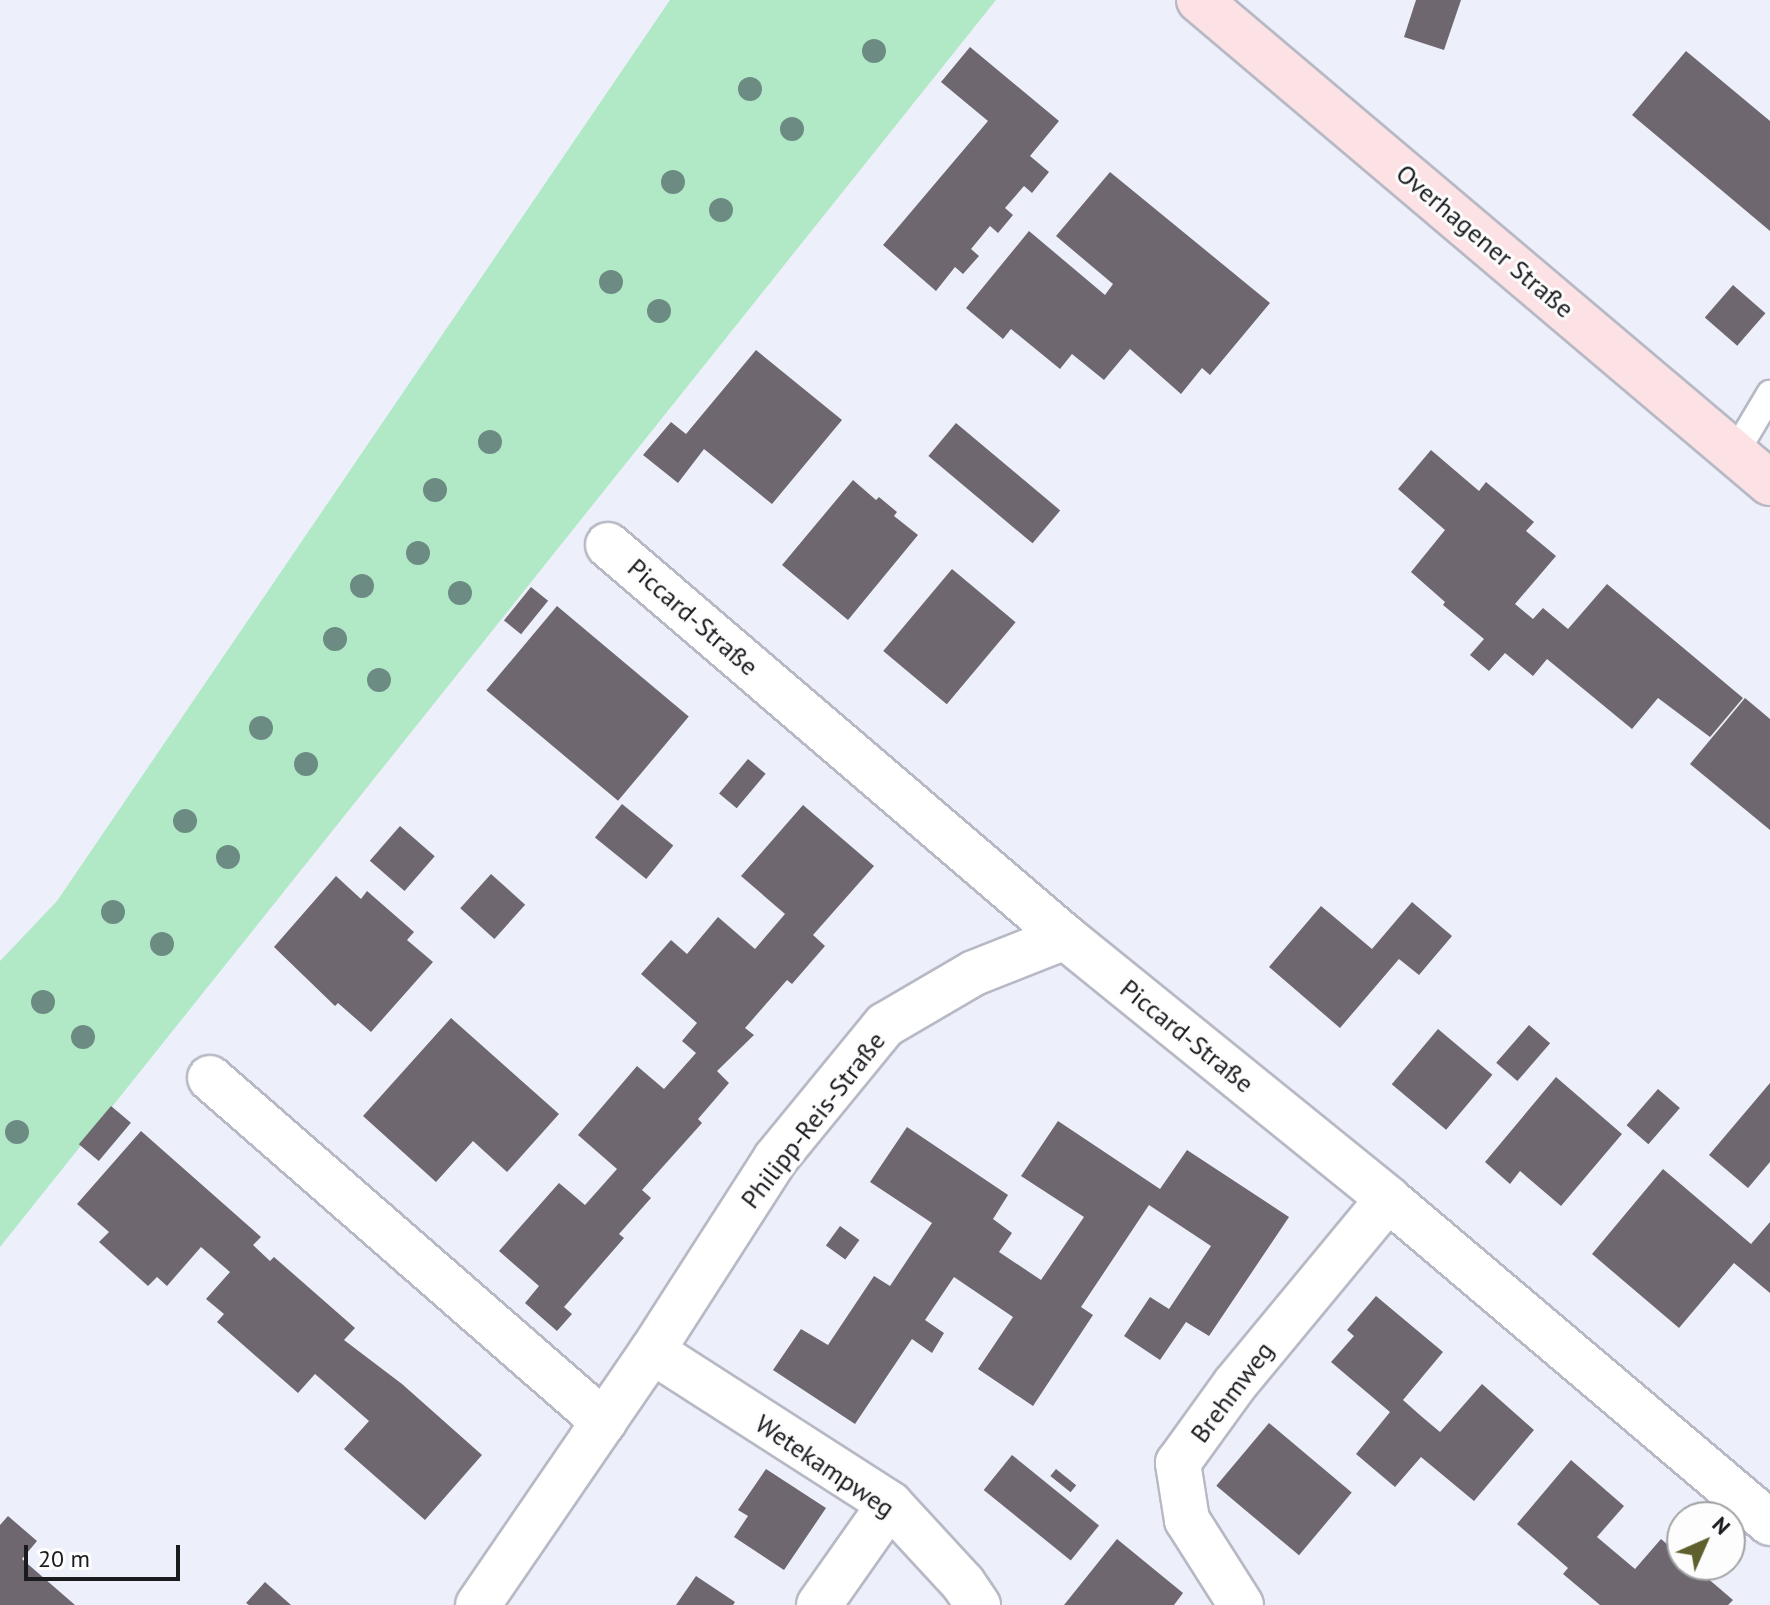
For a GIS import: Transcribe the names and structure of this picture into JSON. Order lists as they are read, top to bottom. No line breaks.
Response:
{"streets":{"main road":["Overhagener Straße"],"street":["Piccard-Straße","Philipp-Reis-Straße","Brehmweg","Wetekampweg"]},"crossings":[["Piccard-Straße","Philipp-Reis-Straße"],["Piccard-Straße","Brehmweg"],["Philipp-Reis-Straße","Wetekampweg"]],"scale_bar":"20 m","north":"top right"}
